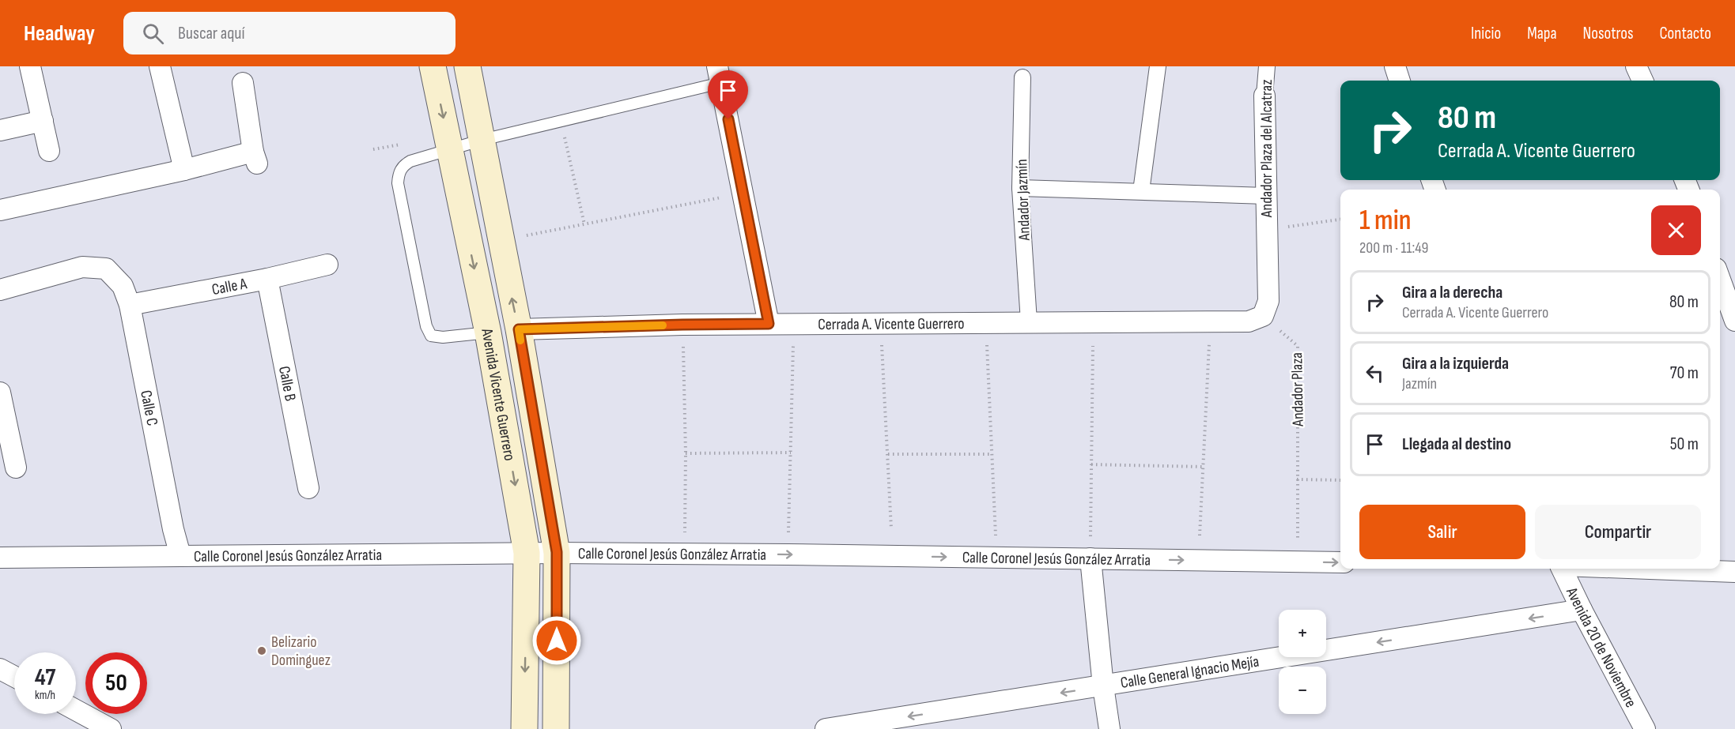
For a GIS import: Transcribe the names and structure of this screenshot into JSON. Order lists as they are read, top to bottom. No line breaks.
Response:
{"streets":{"main road":["Avenida Vicente Guerrero"],"street":["Andador Plaza del Alcatraz","Andador Jazmín","Calle A","Cerrada A. Vicente Guerrero","Calle B","Calle C","Calle Coronel Jesús González Arratia","Avenida 20 de Noviembre","Calle General Ignacio Mejía"],"path":["Andador Plaza"]},"crossings":[["Andador Jazmín","Cerrada A. Vicente Guerrero"],["Calle A","Calle B"],["Calle A","Calle C"],["Cerrada A. Vicente Guerrero","Andador Plaza"],["Cerrada A. Vicente Guerrero","Avenida Vicente Guerrero"],["Andador Plaza","Calle Coronel Jesús González Arratia"],["Avenida Vicente Guerrero","Calle Coronel Jesús González Arratia"],["Calle C","Calle Coronel Jesús González Arratia"],["Avenida 20 de Noviembre","Calle General Ignacio Mejía"]],"one_way":["Calle Coronel Jesús González Arratia","Calle General Ignacio Mejía"],"places":["Belizario Dominguez"],"page":{"header":"Headway","search":"Buscar aquí","nav":["Inicio","Mapa","Nosotros","Contacto"],"turn":["80 m","Cerrada A. Vicente Guerrero"],"heading":["1 min","200 m · 11:49"],"list":[{"name":"Gira a la derecha","note":"Cerrada A. Vicente Guerrero","value":"80 m"},{"name":"Gira a la izquierda","note":"Jazmín","value":"70 m"},{"name":"Llegada al destino","value":"50 m"}],"buttons":["Salir","Compartir"],"map_buttons":["+","−"],"speed":"47 km/h","limit":"50"}}
